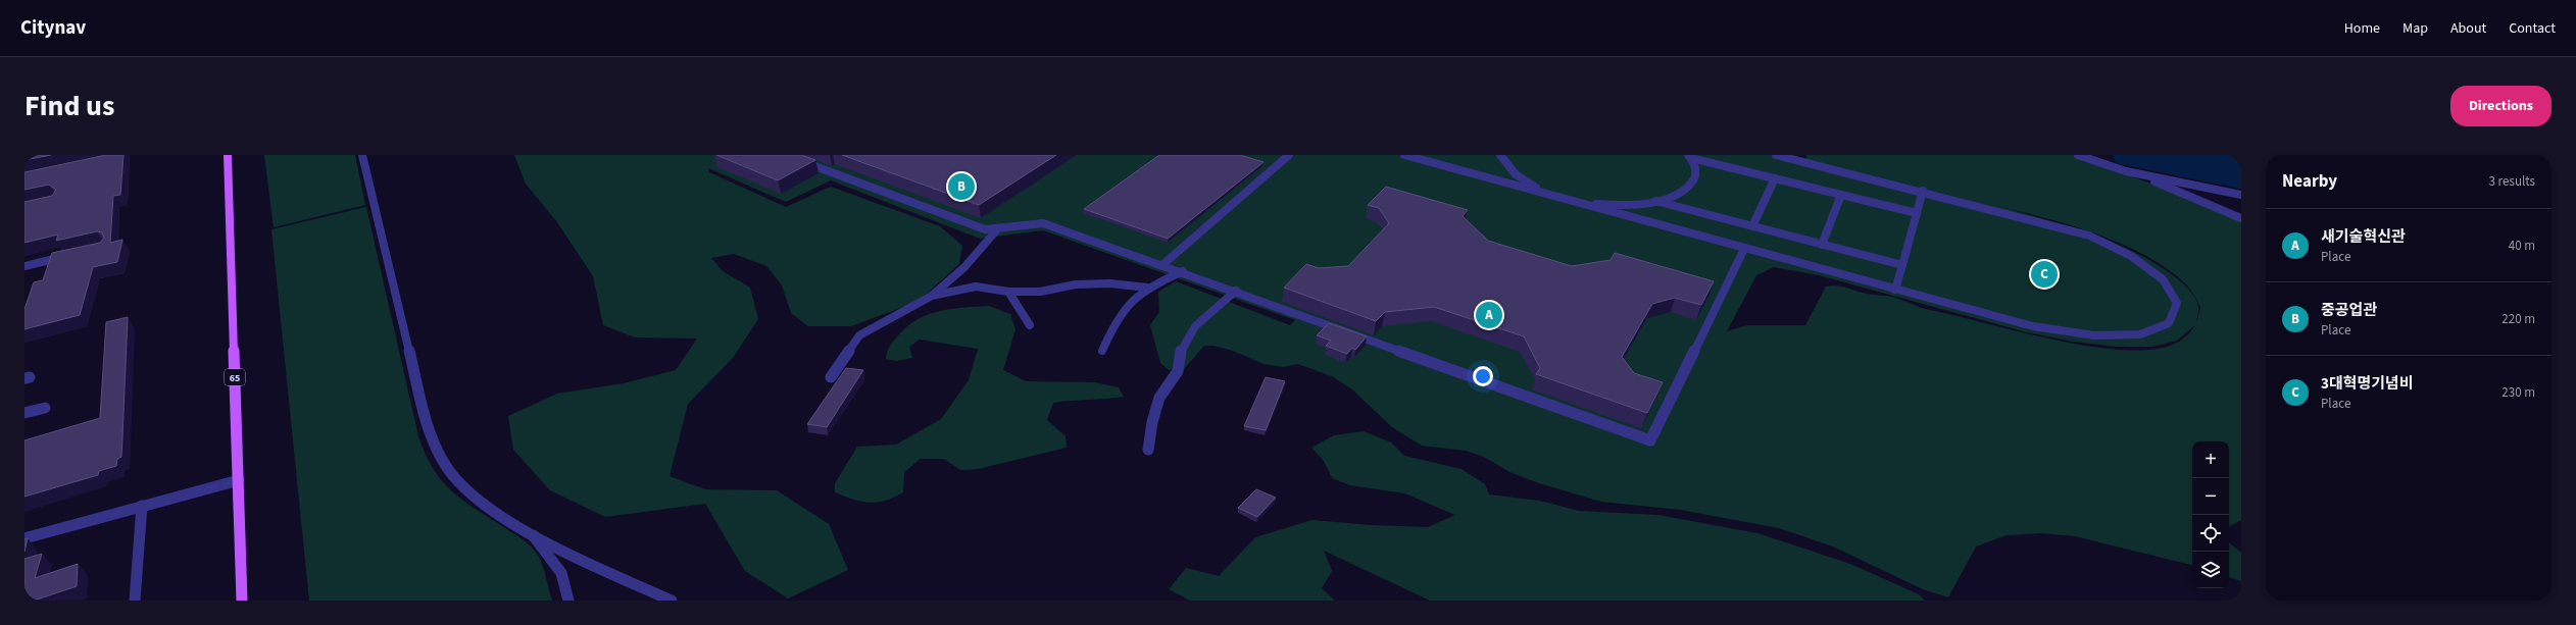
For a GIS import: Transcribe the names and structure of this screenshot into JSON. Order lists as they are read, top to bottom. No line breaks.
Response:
{"streets":{"main road":["65"]},"page":{"header":"Citynav","nav":["Home","Map","About","Contact"],"title":"Find us","buttons":"Directions","heading":["Nearby","3 results"],"pins":["B","C","A"],"list":[{"mark":"A","name":"새기술혁신관","note":"Place","value":"40 m"},{"mark":"B","name":"중공업관","note":"Place","value":"220 m"},{"mark":"C","name":"3대혁명기념비","note":"Place","value":"230 m"}],"map_buttons":["+","−"]}}
